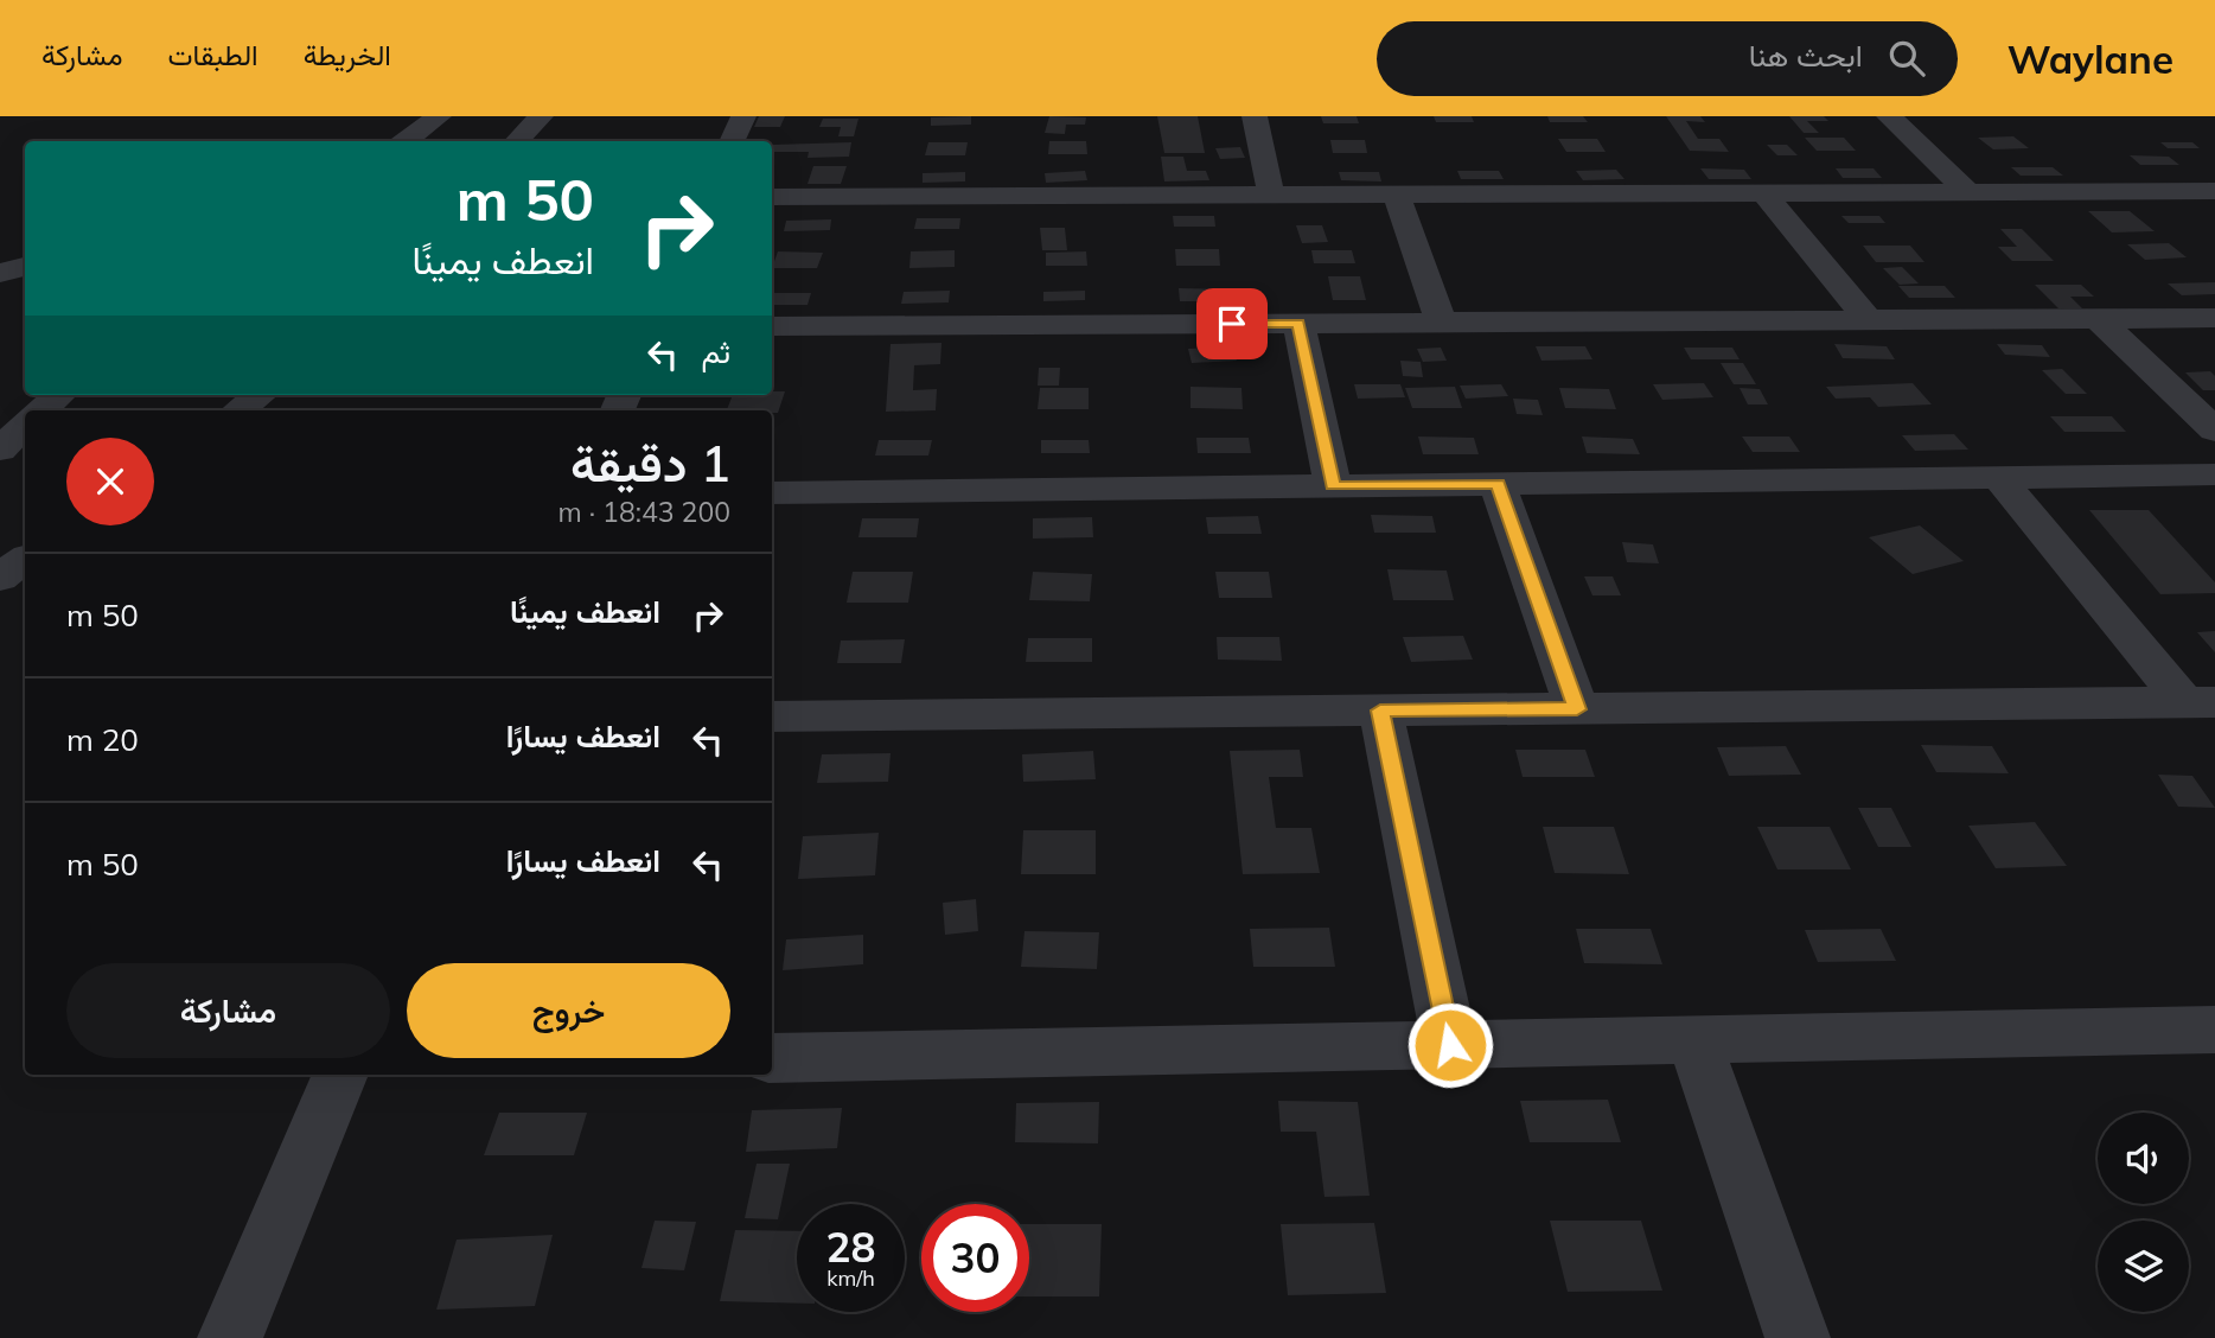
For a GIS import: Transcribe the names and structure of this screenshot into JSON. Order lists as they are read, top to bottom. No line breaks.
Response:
{"page":{"header":"Waylane","search":"ابحث هنا","nav":["الخريطة","الطبقات","مشاركة"],"turn":["50 m","انعطف يمينًا"],"then":"ثم","heading":["1 دقيقة","200 m · 18:43"],"list":[{"name":"انعطف يمينًا","value":"50 m"},{"name":"انعطف يسارًا","value":"20 m"},{"name":"انعطف يسارًا","value":"50 m"}],"buttons":["خروج","مشاركة"],"speed":"28 km/h","limit":"30"}}
